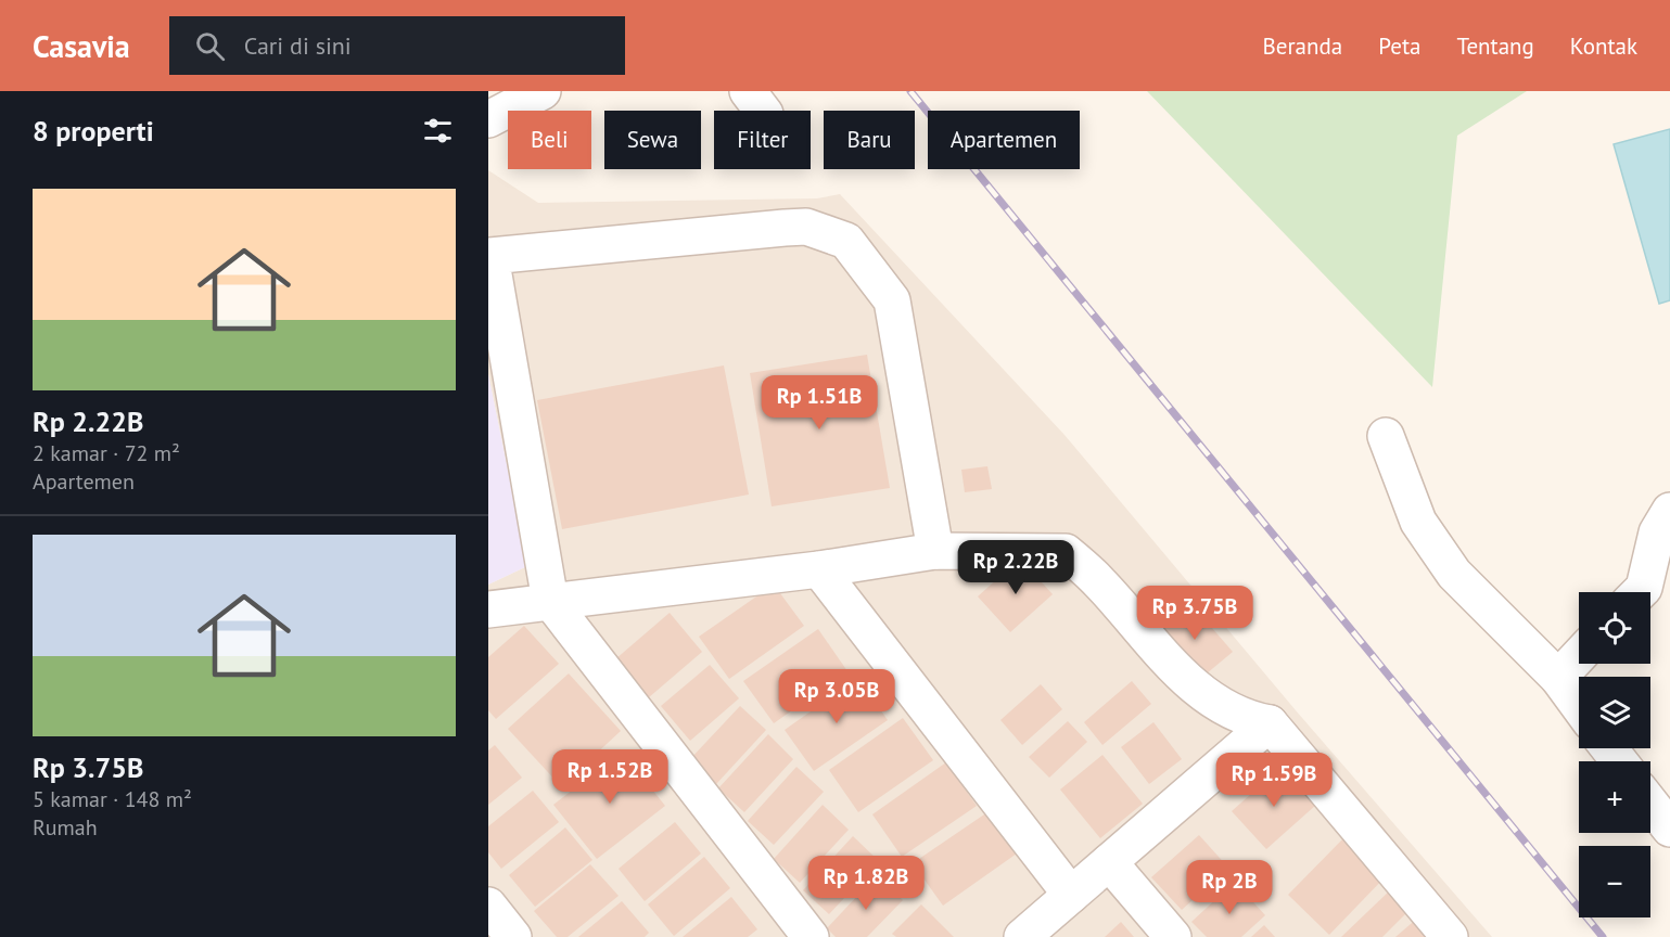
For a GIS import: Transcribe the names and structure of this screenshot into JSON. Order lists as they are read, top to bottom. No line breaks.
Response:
{"page":{"header":"Casavia","search":"Cari di sini","nav":["Beranda","Peta","Tentang","Kontak"],"heading":"8 properti","chip":["Beli","Sewa","Filter","Baru","Apartemen"],"list":[{"name":"Rp 2.22B","note":"2 kamar · 72 m² · Apartemen"},{"name":"Rp 3.75B","note":"5 kamar · 148 m² · Rumah"}],"price":["Rp 1.51B","Rp 2.22B","Rp 3.75B","Rp 3.05B","Rp 1.52B","Rp 1.59B","Rp 1.82B","Rp 2B"],"map_buttons":["+","−"]}}
